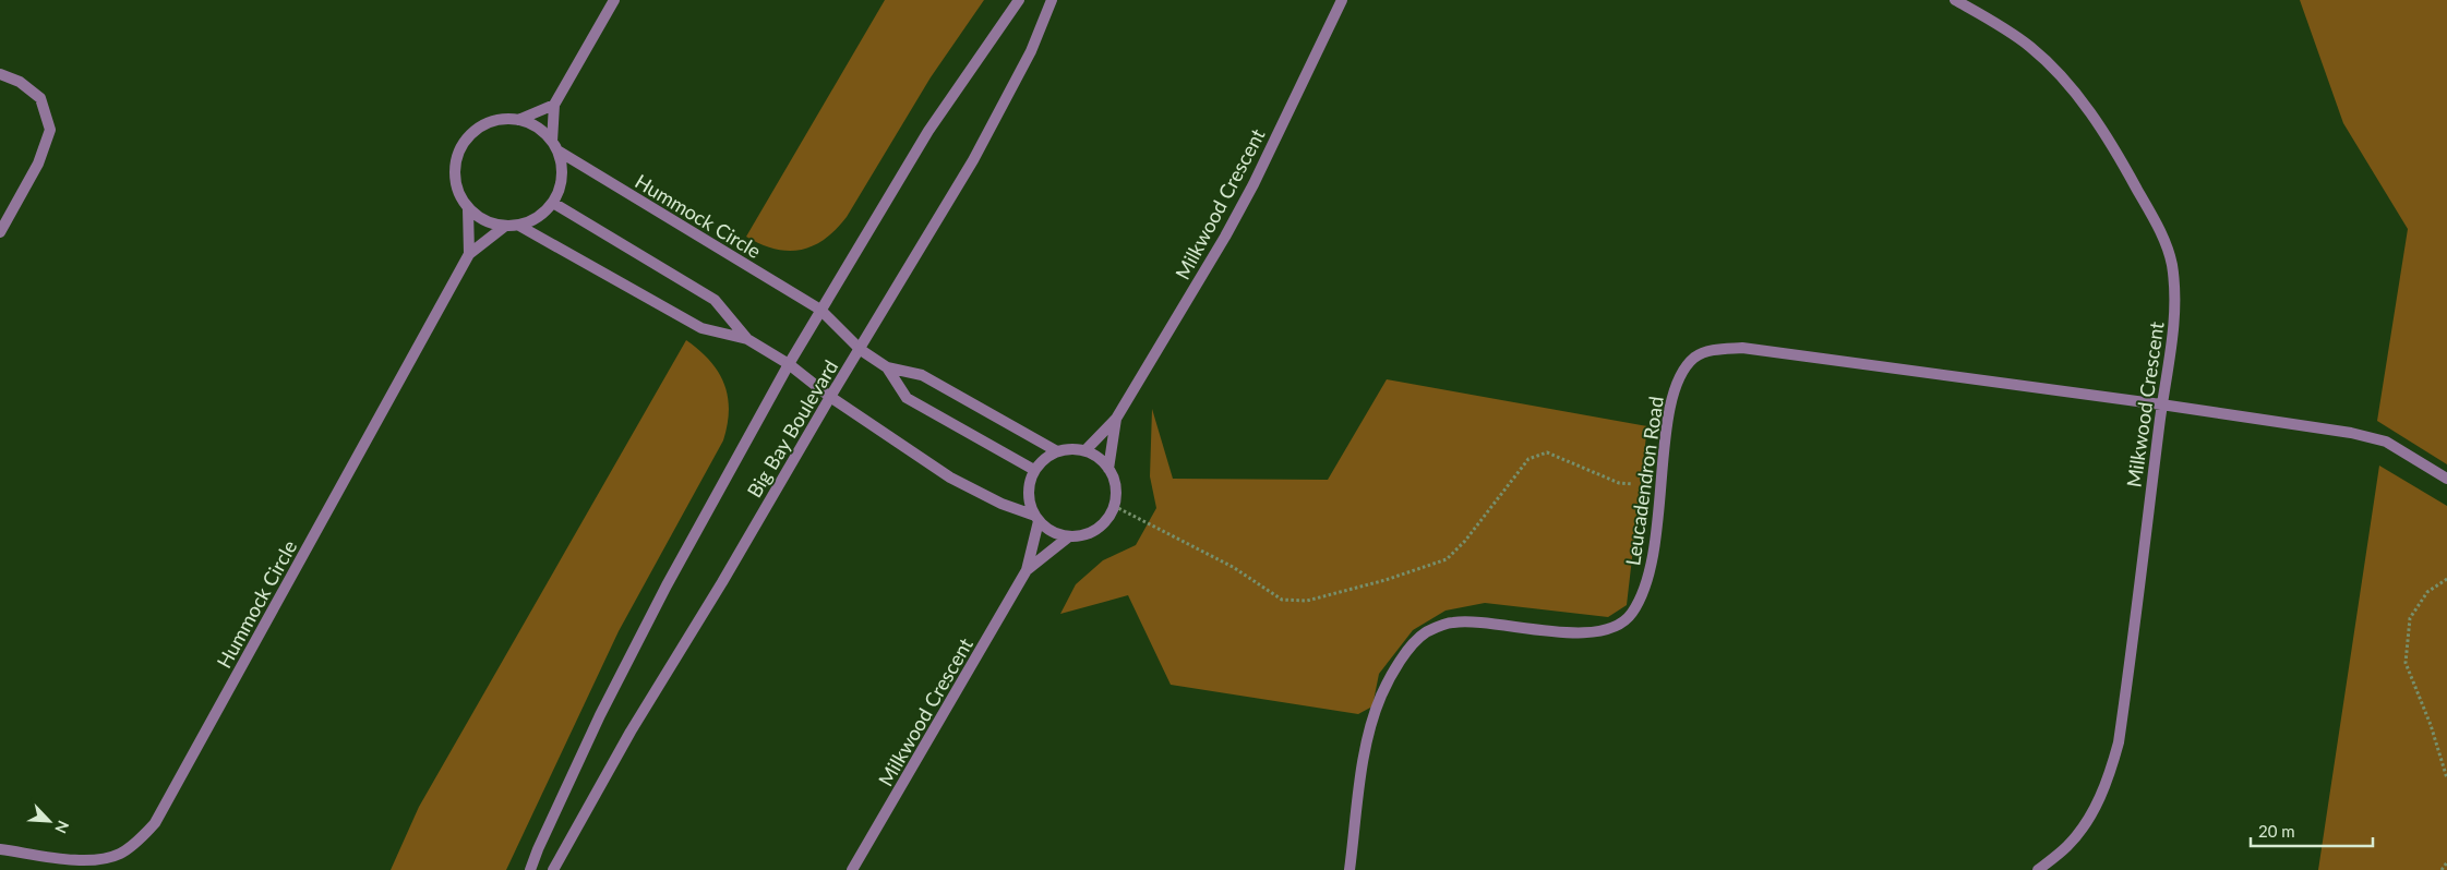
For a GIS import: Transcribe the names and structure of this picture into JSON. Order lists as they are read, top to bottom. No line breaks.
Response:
{"streets":{"street":["Milkwood Crescent","Hummock Circle","Big Bay Boulevard","Leucadendron Road"]},"crossings":[["Milkwood Crescent","Leucadendron Road"],["Hummock Circle","Big Bay Boulevard"]],"scale_bar":"20 m","north":"bottom right"}
